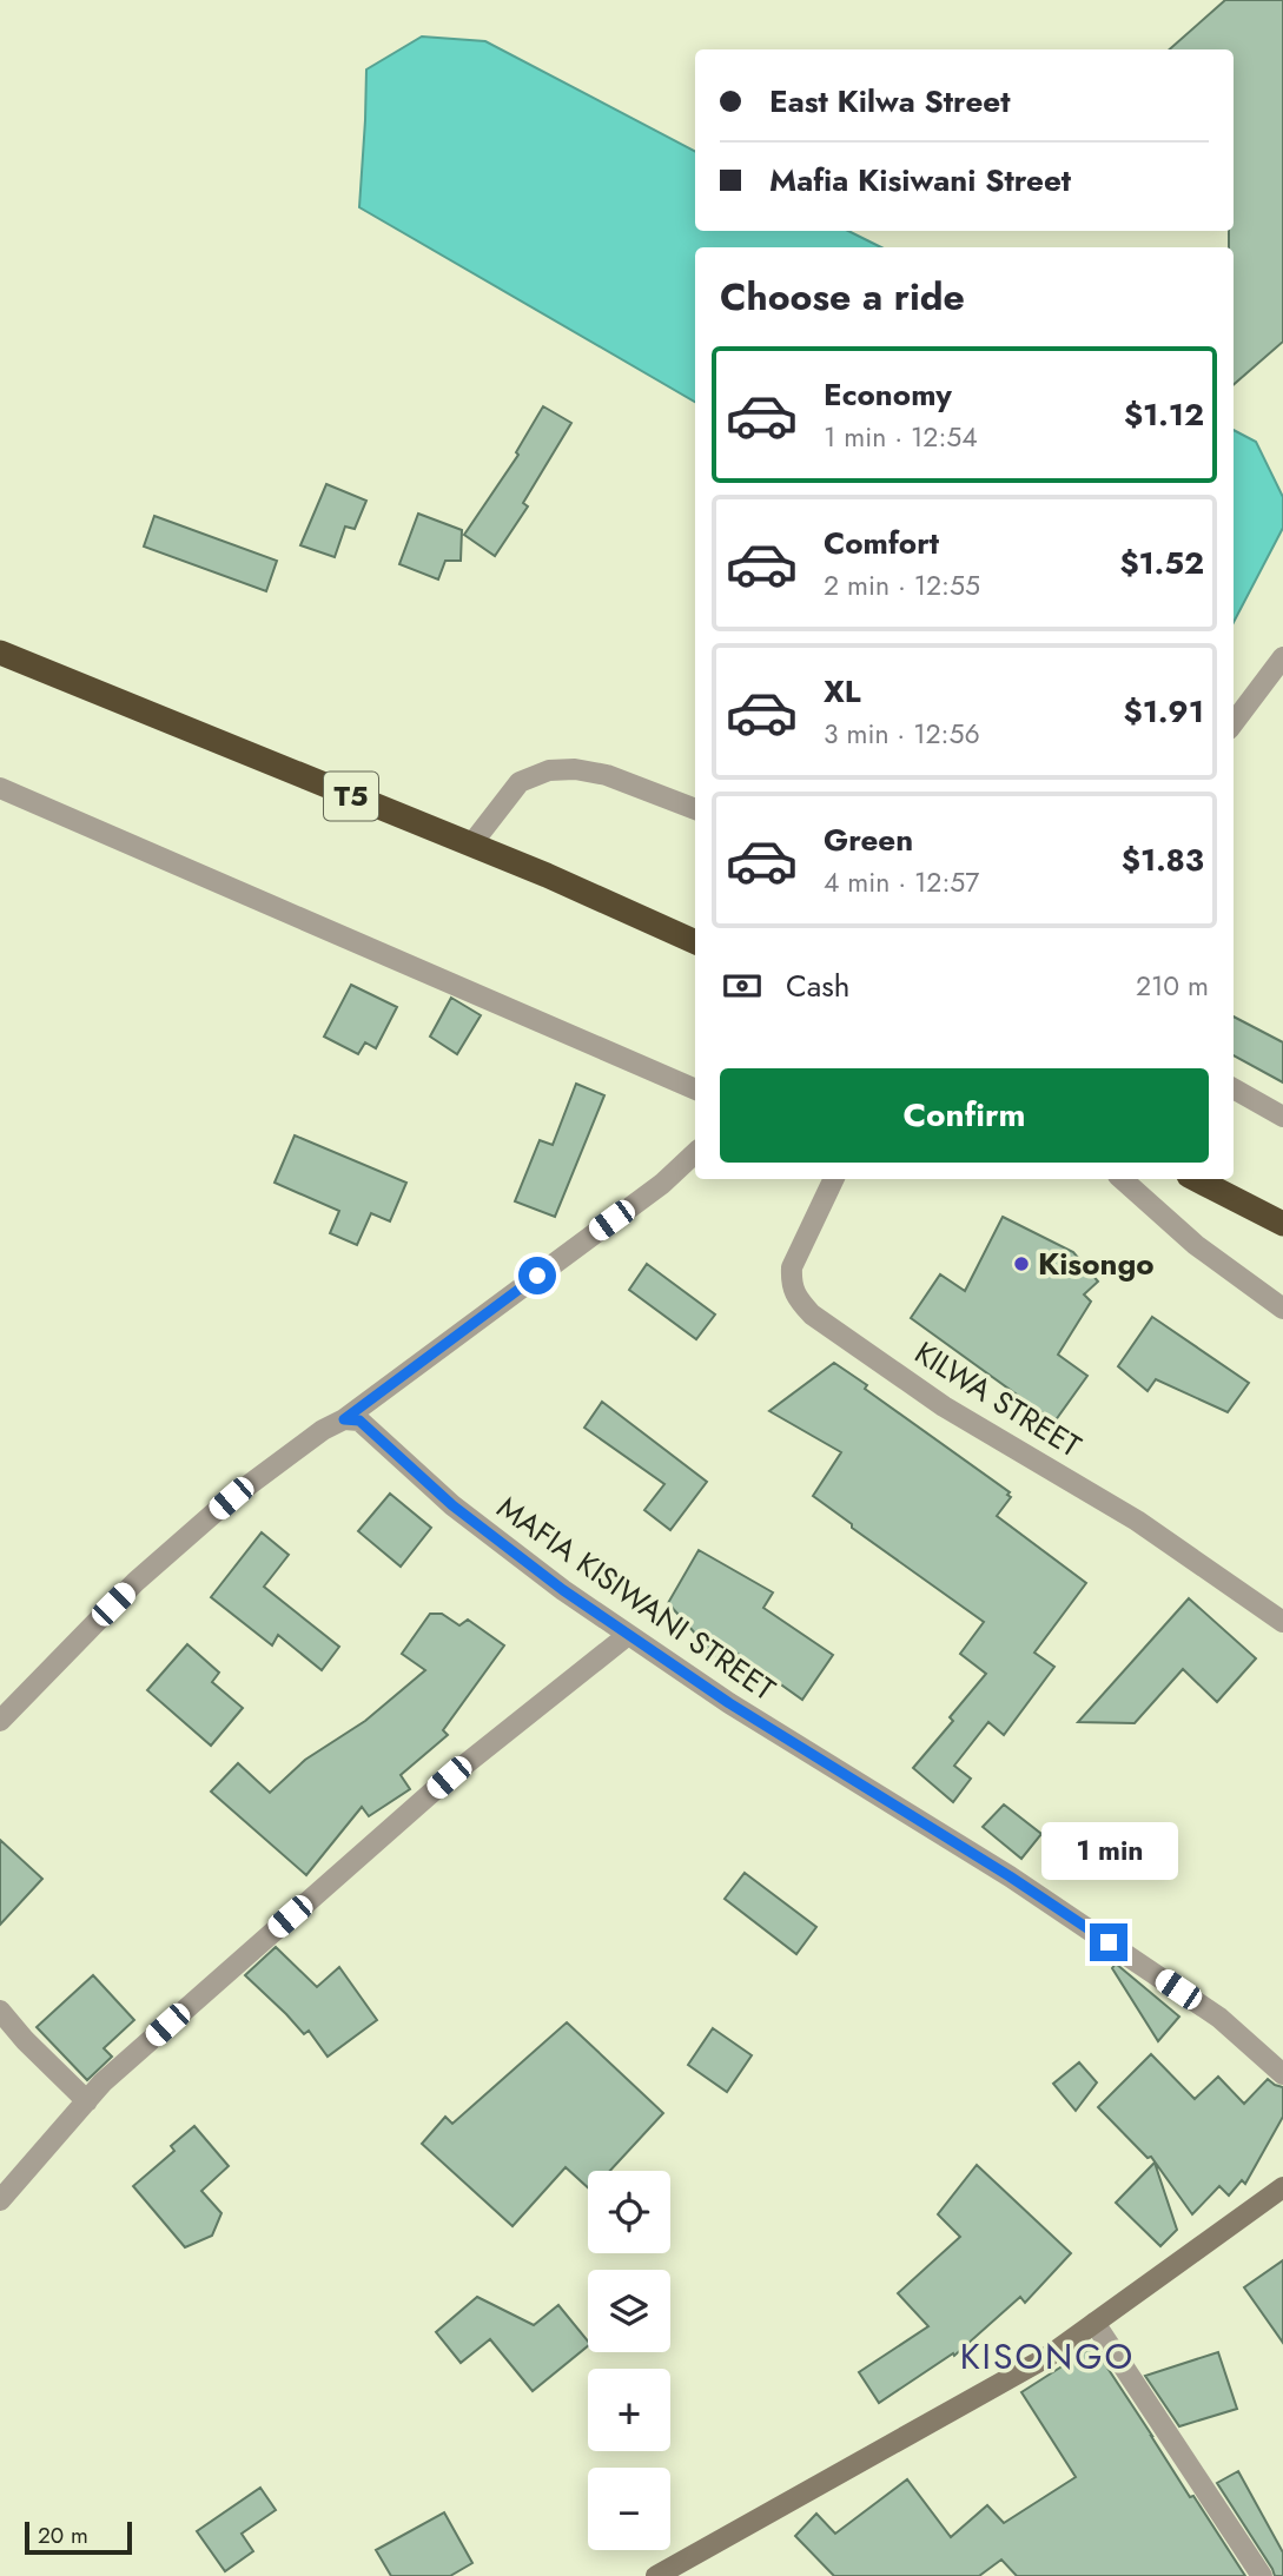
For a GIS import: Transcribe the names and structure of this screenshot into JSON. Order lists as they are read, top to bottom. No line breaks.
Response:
{"streets":{"highway":["T5"],"street":["KILWA STREET","MAFIA KISIWANI STREET"]},"districts":["KISONGO"],"places":["Kisongo"],"scale_bar":"20 m","page":{"banner":["East Kilwa Street","Mafia Kisiwani Street"],"heading":"Choose a ride","list":[{"name":"Economy","note":"1 min · 12:54","value":"$1.12"},{"name":"Comfort","note":"2 min · 12:55","value":"$1.52"},{"name":"XL","note":"3 min · 12:56","value":"$1.91"},{"name":"Green","note":"4 min · 12:57","value":"$1.83"}],"pay":["Cash","210 m"],"buttons":"Confirm","bubble":"1 min","map_buttons":["+","−"],"scale":"20 m"}}
